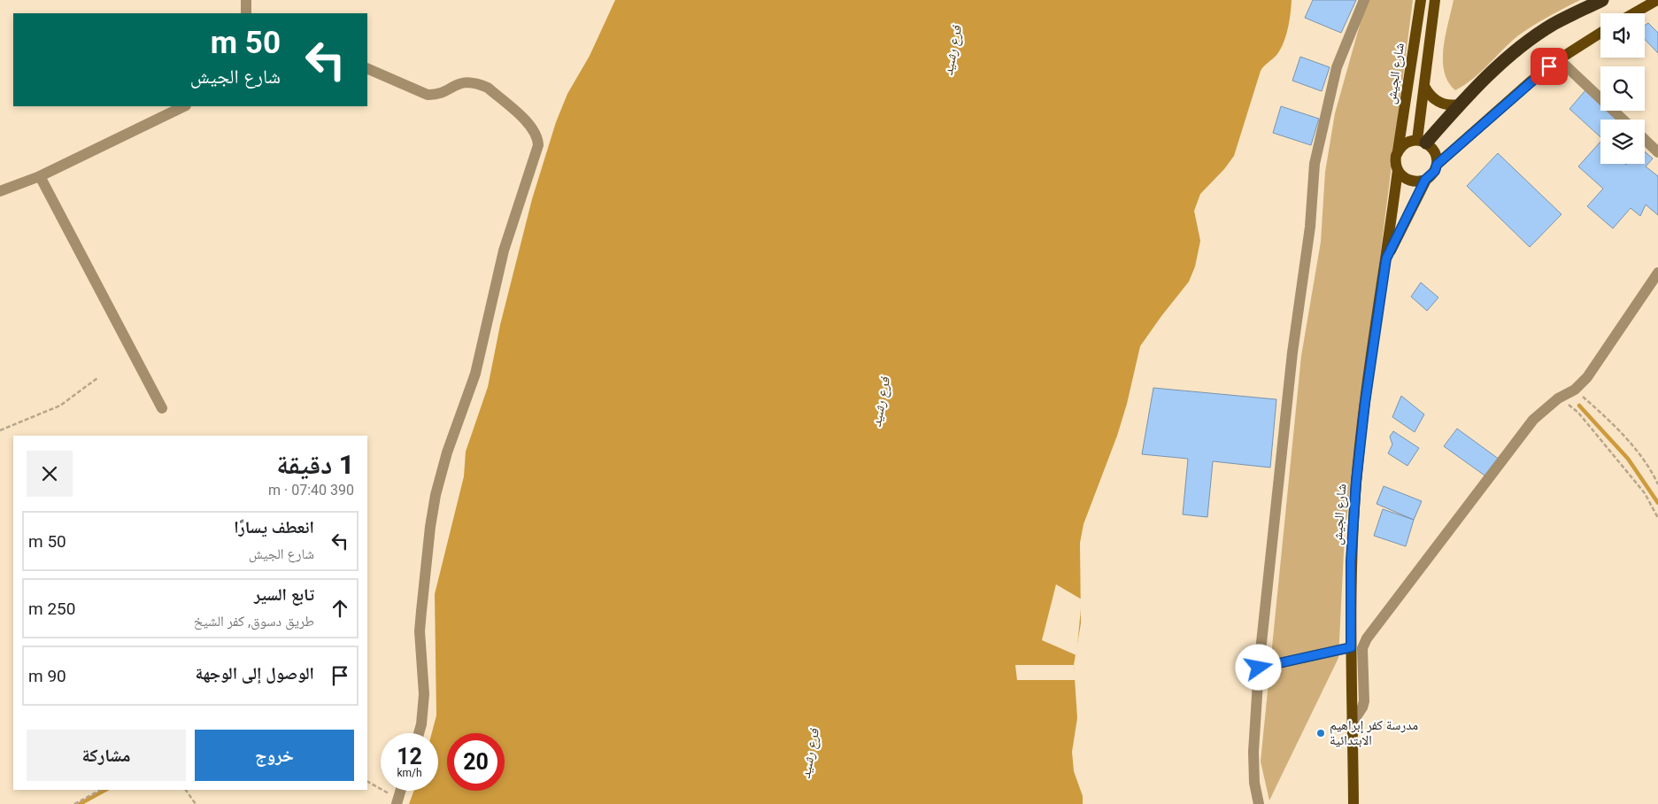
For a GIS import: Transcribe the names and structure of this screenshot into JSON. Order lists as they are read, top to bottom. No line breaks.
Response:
{"streets":{"main road":["شارع الجيش"]},"water":["فرع رشيد"],"places":["مدرسة كفر إبراهيم الابتدائية"],"page":{"turn":["50 m","شارع الجيش"],"heading":["1 دقيقة","390 m · 07:40"],"list":[{"name":"انعطف يسارًا","note":"شارع الجيش","value":"50 m"},{"name":"تابع السير","note":"طريق دسوق, كفر الشيخ","value":"250 m"},{"name":"الوصول إلى الوجهة","value":"90 m"}],"buttons":["خروج","مشاركة"],"speed":"12 km/h","limit":"20"}}
